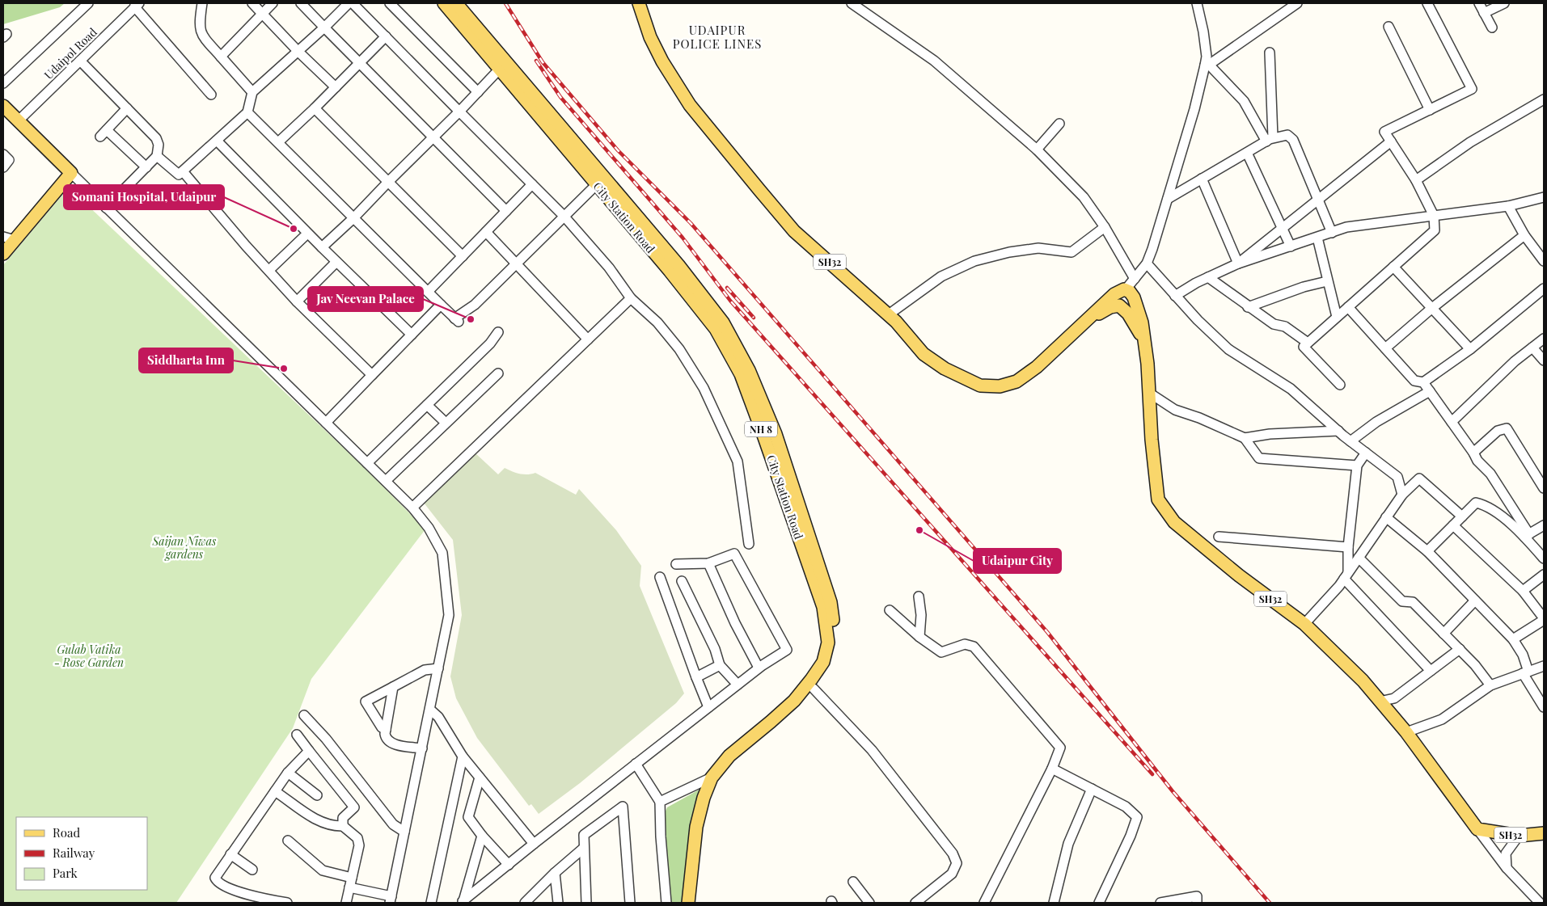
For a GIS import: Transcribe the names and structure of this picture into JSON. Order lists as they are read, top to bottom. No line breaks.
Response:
{"streets":{"main road":["City Station Road","SH32","NH 8"],"street":["Udaipol Road"]},"districts":["UDAIPUR POLICE LINES"],"parks":["Saijan Niwas gardens","Gulab Vatika - Rose Garden"],"places":["Somani Hospital, Udaipur","Jav Neevan Palace","Siddharta Inn","Udaipur City"],"legend":["Road","Railway","Park"]}
